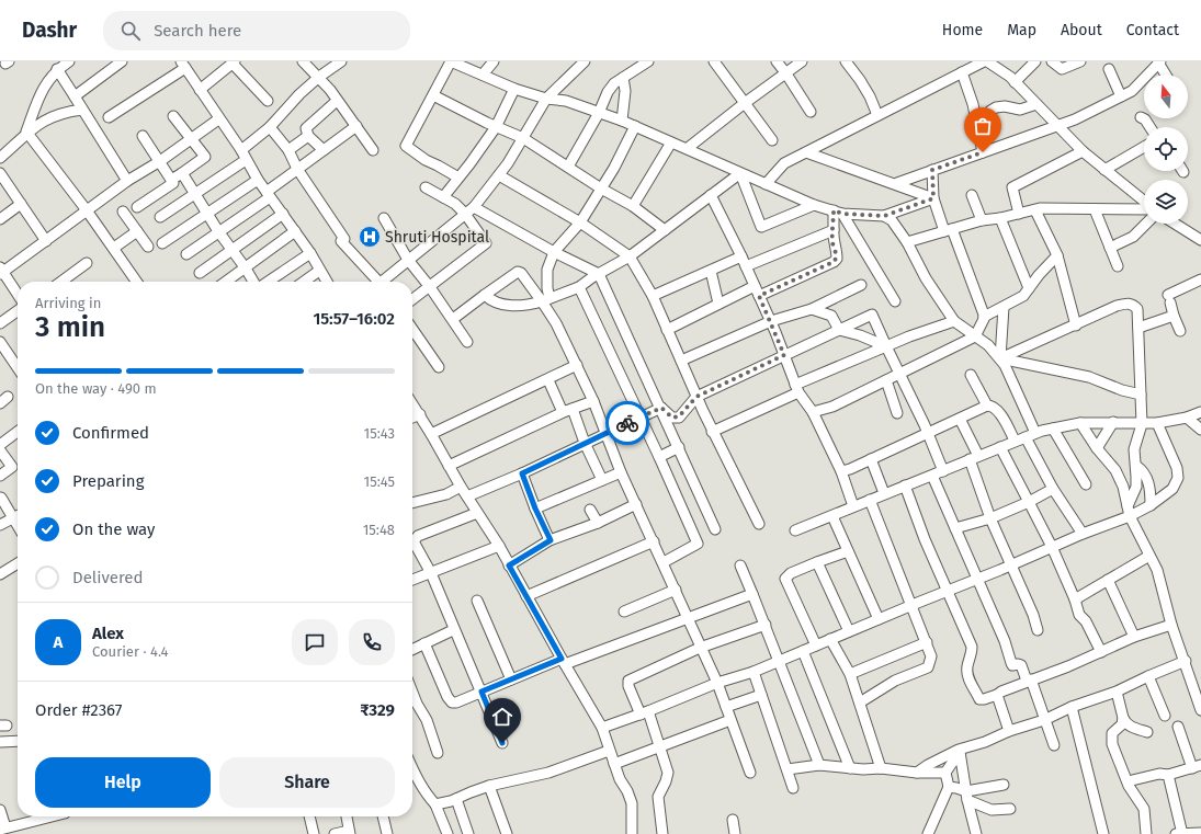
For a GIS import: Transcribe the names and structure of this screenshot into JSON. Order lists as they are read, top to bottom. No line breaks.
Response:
{"places":{"hospital":["Shruti Hospital"]},"north":"top","page":{"header":"Dashr","search":"Search here","nav":["Home","Map","About","Contact"],"heading":["3 min","Arriving in","15:57–16:02"],"panel":["Alex","Courier · 4.4","Order #2367","₹329"],"bar":"On the way · 490 m","list":[["Confirmed","15:43"],["Preparing","15:45"],["On the way","15:48"],"Delivered"],"round":"A","buttons":["Help","Share"]}}
